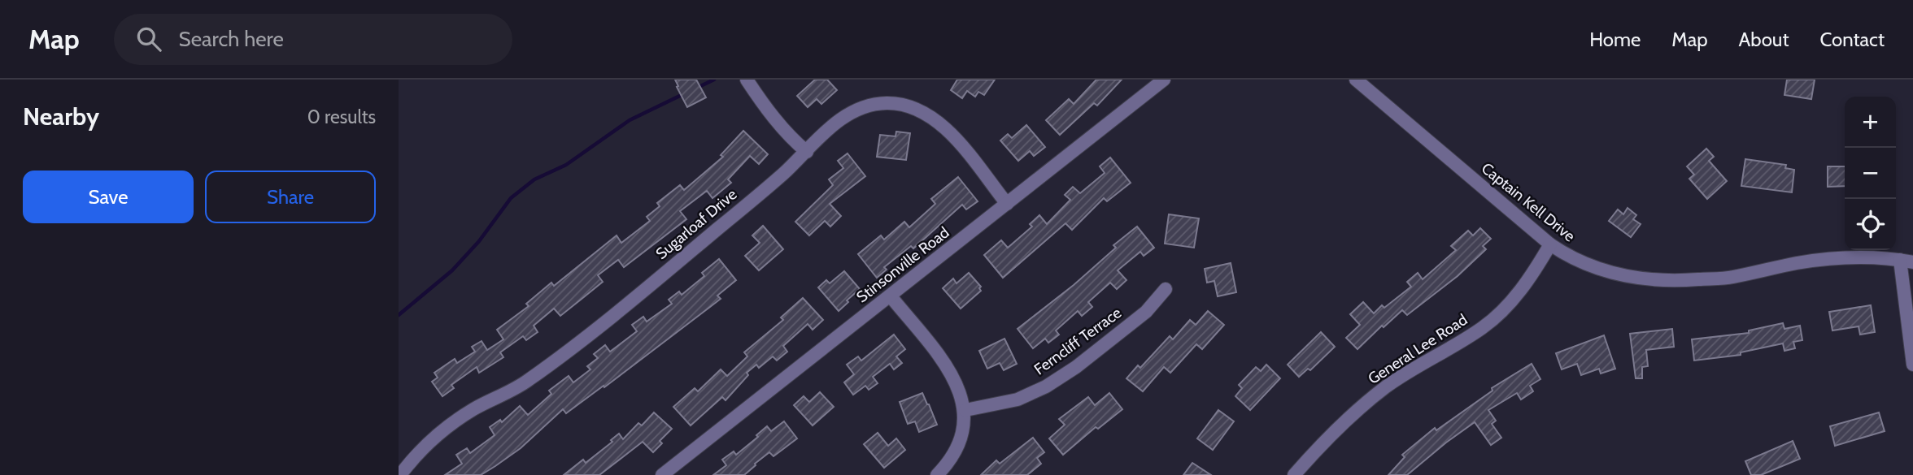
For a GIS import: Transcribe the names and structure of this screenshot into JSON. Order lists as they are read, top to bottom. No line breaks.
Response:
{"streets":{"street":["Captain Kell Drive","Sugarloaf Drive","Stinsonville Road","Ferncliff Terrace","General Lee Road"]},"crossings":[["Captain Kell Drive","General Lee Road"],["Sugarloaf Drive","Stinsonville Road"]],"page":{"header":"Map","search":"Search here","nav":["Home","Map","About","Contact"],"heading":["Nearby","0 results"],"map_buttons":["+","−"],"buttons":["Save","Share"]}}
